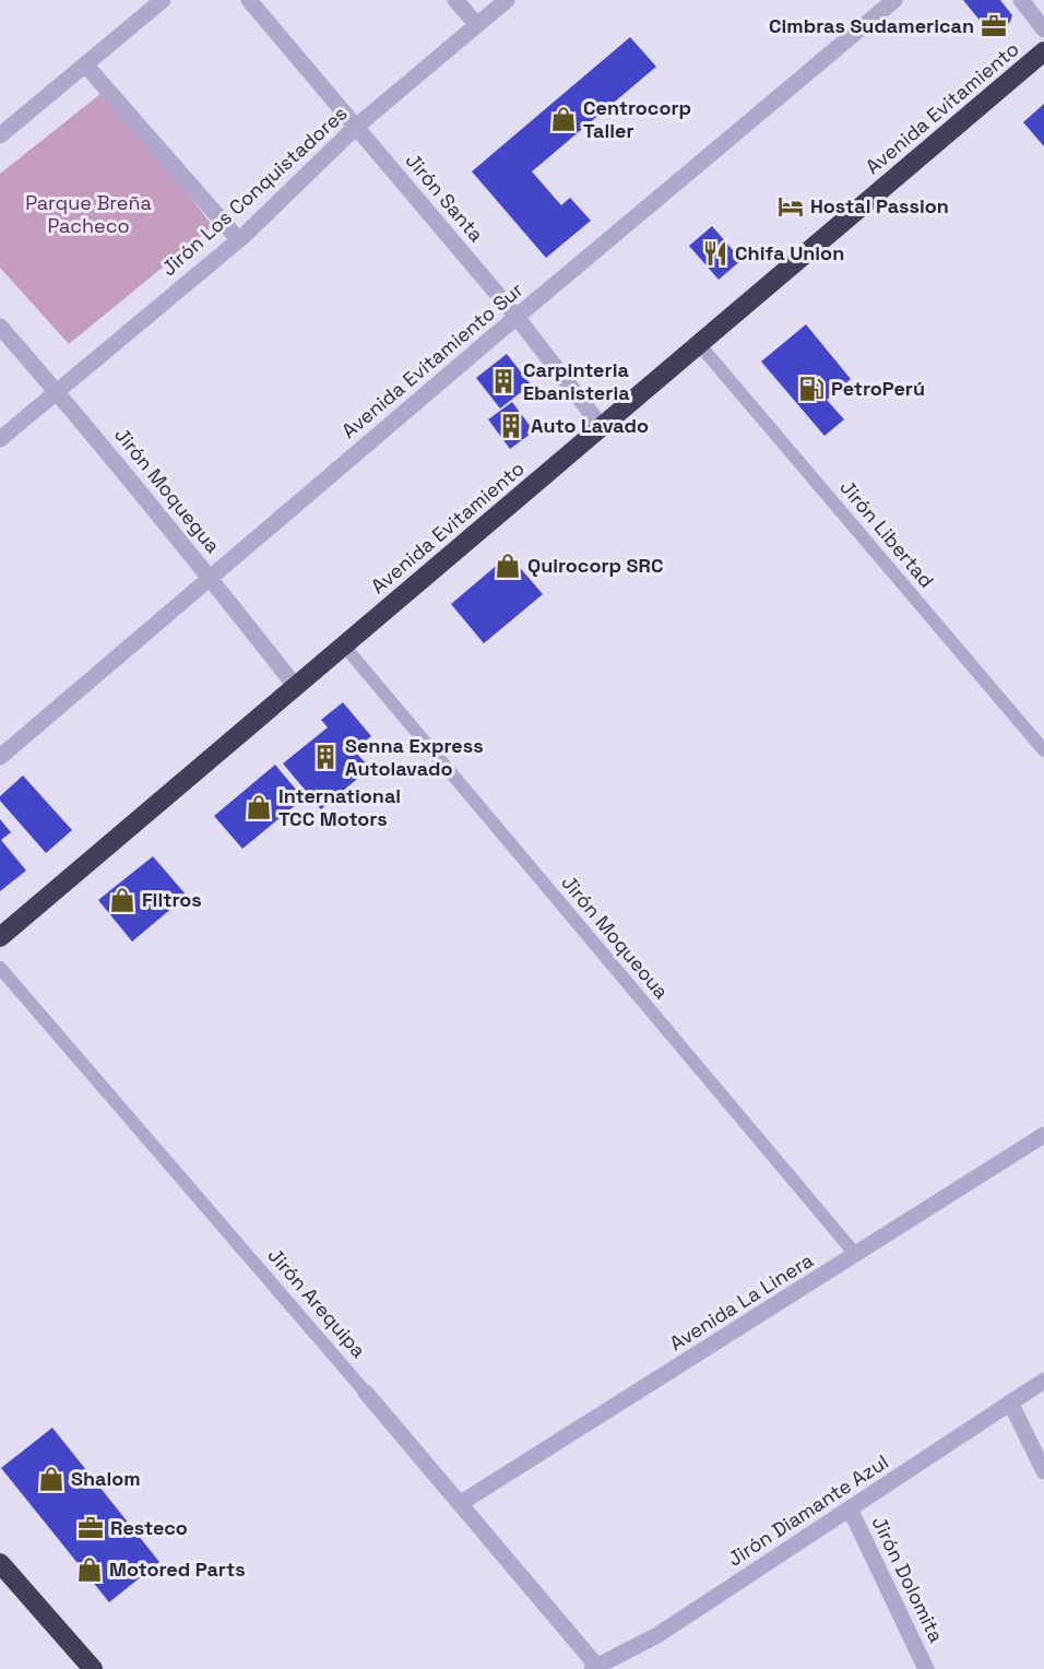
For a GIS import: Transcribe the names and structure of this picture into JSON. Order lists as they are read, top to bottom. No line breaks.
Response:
{"streets":{"highway":["Avenida Evitamiento"],"street":["Jirón Los Conquistadores","Jirón Santa","Avenida Evitamiento Sur","Jirón Moquegua","Avenida La Linera","Jirón Arequipa","Jirón Diamante Azul","Jirón Dolomita"],"lane":["Jirón Libertad","Jirón Moqueoua"]},"crossings":[["Avenida Evitamiento","Jirón Santa"],["Avenida Evitamiento","Jirón Moquegua"],["Avenida Evitamiento","Jirón Libertad"],["Avenida Evitamiento","Jirón Moqueoua"],["Jirón Los Conquistadores","Jirón Santa"],["Jirón Los Conquistadores","Jirón Moquegua"],["Jirón Santa","Avenida Evitamiento Sur"],["Avenida Evitamiento Sur","Jirón Moquegua"],["Jirón Moqueoua","Avenida La Linera"],["Avenida La Linera","Jirón Arequipa"],["Jirón Arequipa","Jirón Diamante Azul"],["Jirón Diamante Azul","Jirón Dolomita"]],"parks":["Parque Breña Pacheco"],"places":{"office":["Cimbras Sudamerican","Resteco"],"shop":["Centrocorp Taller","Quirocorp SRC","International TCC Motors","Filtros","Shalom","Motored Parts"],"hotel":["Hostal Passion"],"restaurant":["Chifa Union"],"building":["Carpinteria Ebanisteria","Auto Lavado","Senna Express Autolavado"],"fuel station":["PetroPerú"]}}
